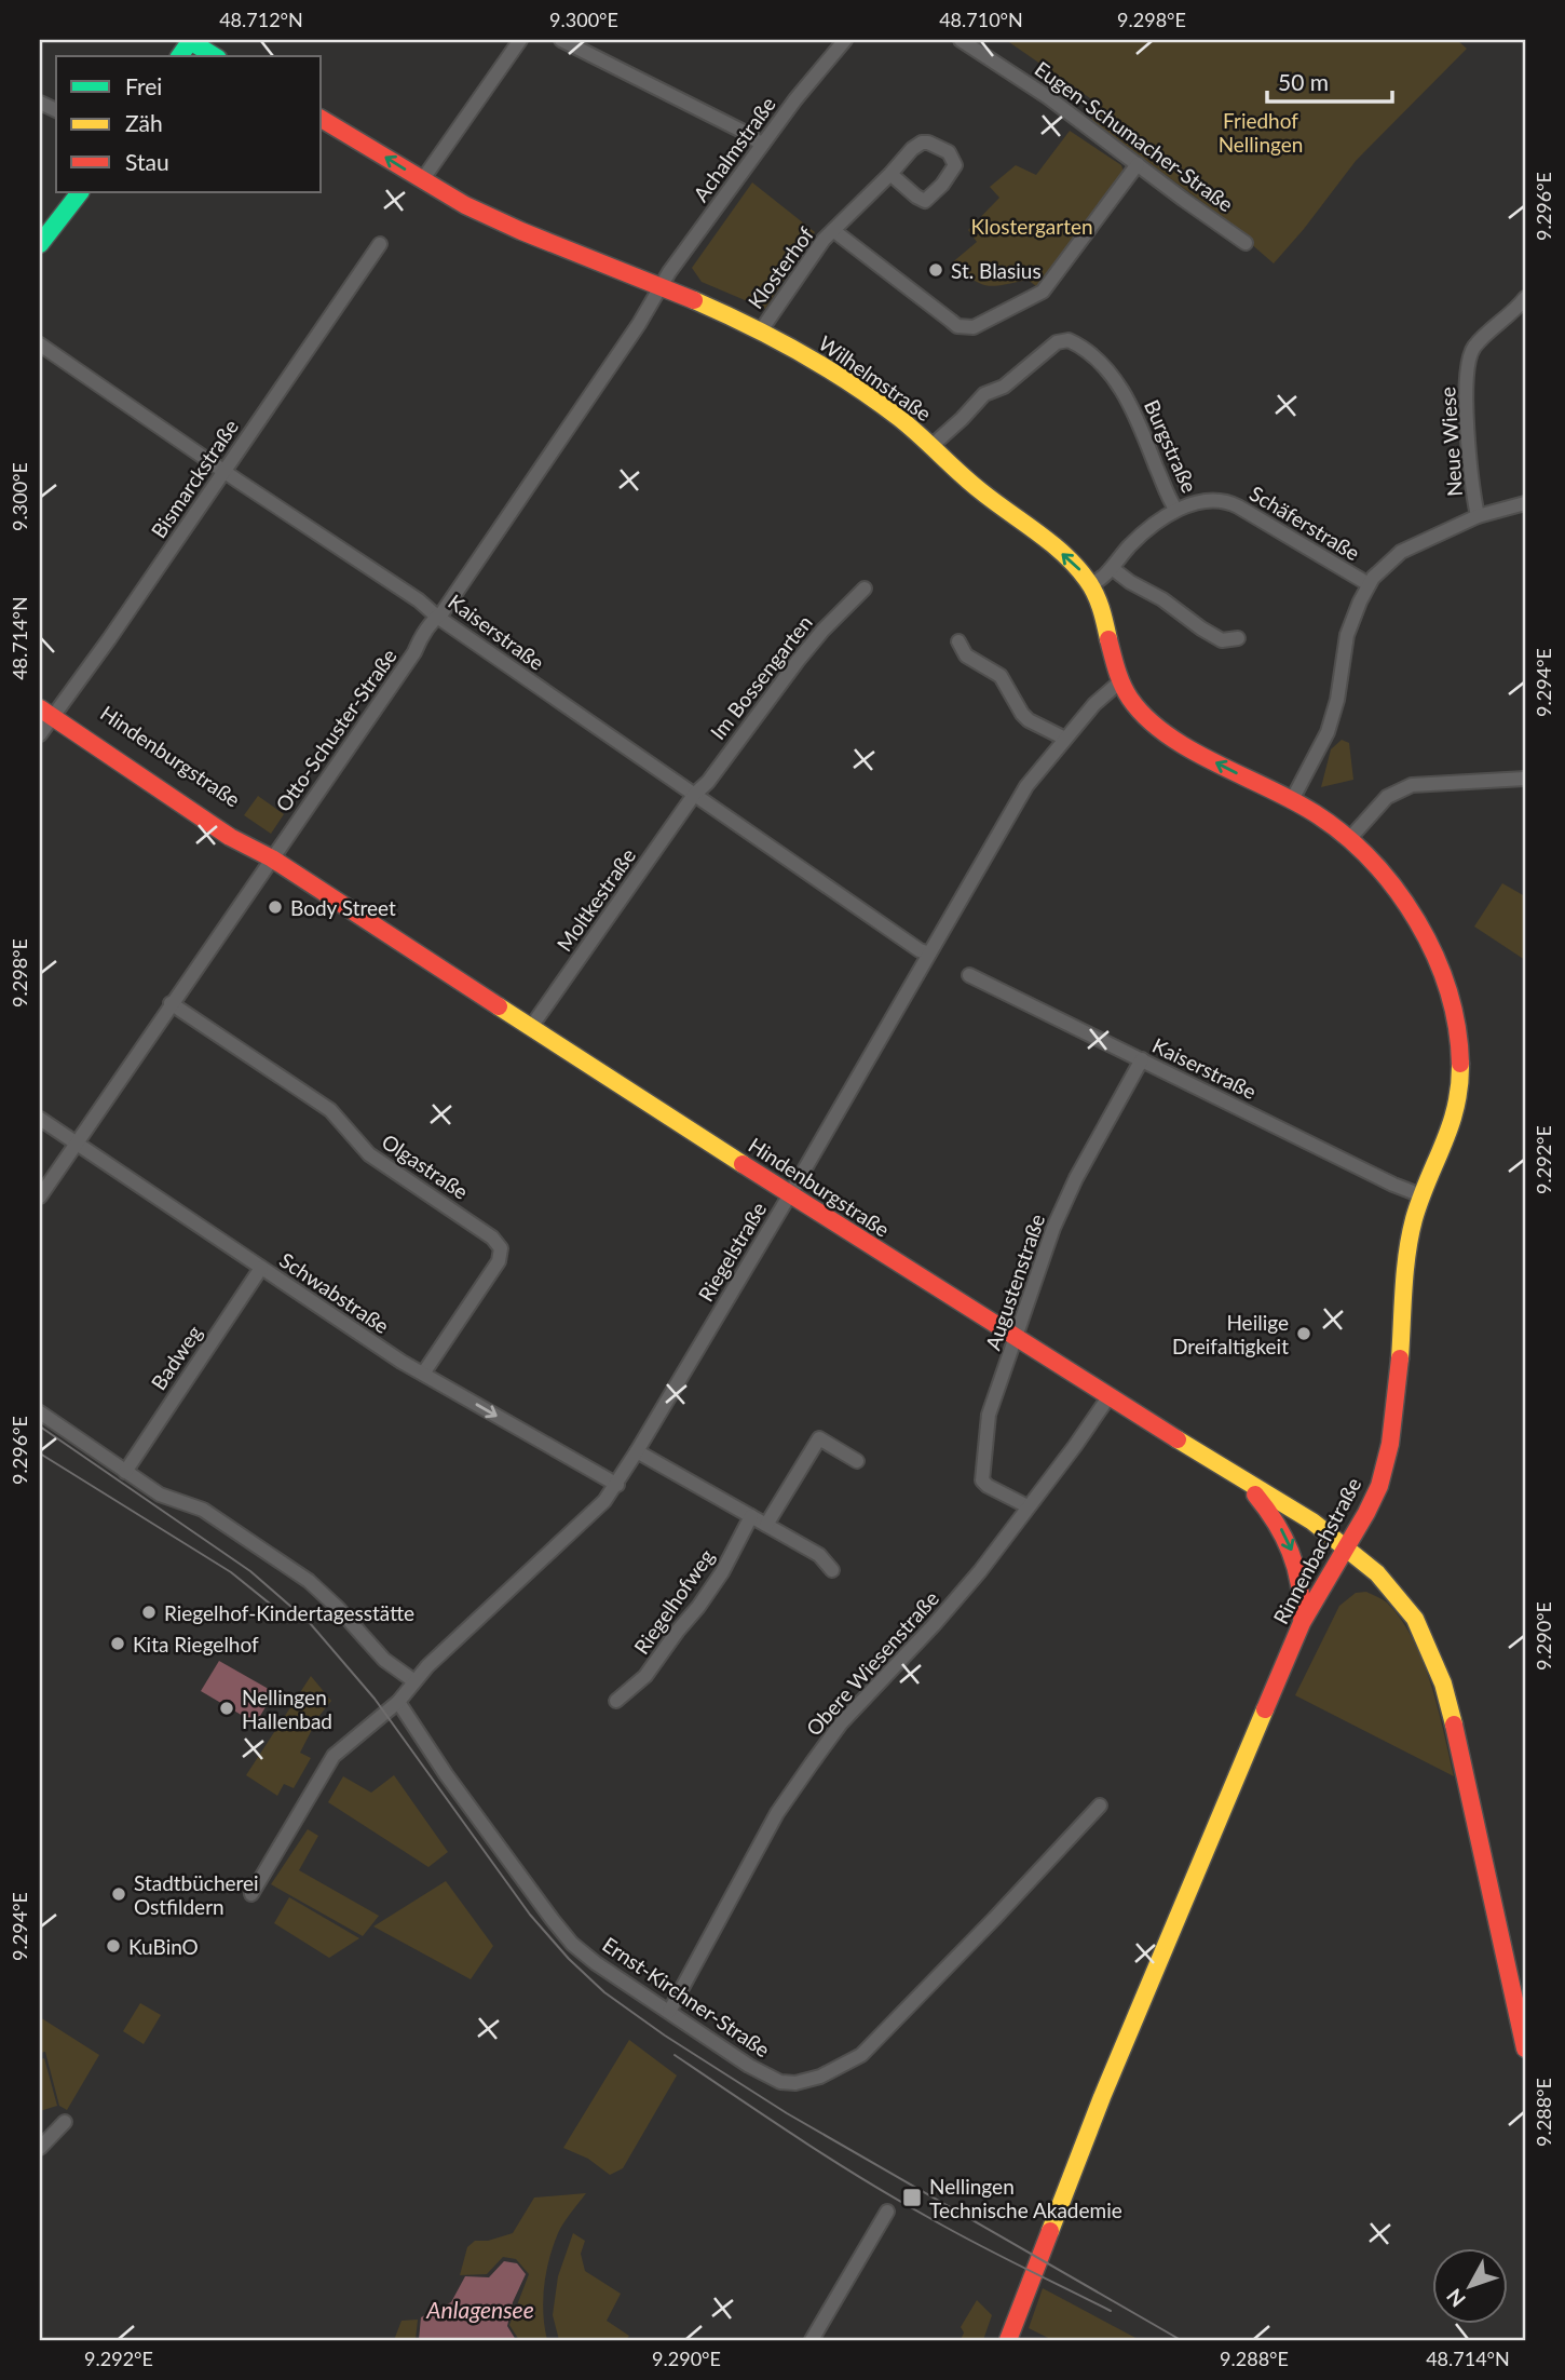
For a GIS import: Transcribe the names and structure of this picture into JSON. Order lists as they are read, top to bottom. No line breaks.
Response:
{"streets":{"main road":["Wilhelmstraße","Hindenburgstraße","Rinnenbachstraße"],"street":["Eugen-Schumacher-Straße","Achalmstraße","Klosterhof","Neue Wiese","Burgstraße","Bismarckstraße","Schäferstraße","Kaiserstraße","Im Bossengarten","Otto-Schuster-Straße","Moltkestraße","Olgastraße","Riegelstraße","Augustenstraße","Schwabstraße","Badweg","Riegelhofweg","Obere Wiesenstraße","Ernst-Kirchner-Straße"]},"crossings":[["Eugen-Schumacher-Straße","Klosterhof"],["Achalmstraße","Wilhelmstraße"],["Achalmstraße","Otto-Schuster-Straße"],["Klosterhof","Wilhelmstraße"],["Wilhelmstraße","Burgstraße"],["Wilhelmstraße","Otto-Schuster-Straße"],["Wilhelmstraße","Riegelstraße"],["Wilhelmstraße","Rinnenbachstraße"],["Burgstraße","Schäferstraße"],["Bismarckstraße","Kaiserstraße"],["Bismarckstraße","Hindenburgstraße"],["Kaiserstraße","Im Bossengarten"],["Kaiserstraße","Otto-Schuster-Straße"],["Kaiserstraße","Moltkestraße"],["Kaiserstraße","Riegelstraße"],["Kaiserstraße","Augustenstraße"],["Kaiserstraße","Rinnenbachstraße"],["Im Bossengarten","Moltkestraße"],["Otto-Schuster-Straße","Hindenburgstraße"],["Otto-Schuster-Straße","Olgastraße"],["Otto-Schuster-Straße","Schwabstraße"],["Hindenburgstraße","Moltkestraße"],["Hindenburgstraße","Riegelstraße"],["Hindenburgstraße","Augustenstraße"],["Hindenburgstraße","Rinnenbachstraße"],["Hindenburgstraße","Obere Wiesenstraße"],["Olgastraße","Schwabstraße"],["Riegelstraße","Schwabstraße"],["Riegelstraße","Ernst-Kirchner-Straße"],["Augustenstraße","Obere Wiesenstraße"],["Schwabstraße","Badweg"],["Obere Wiesenstraße","Ernst-Kirchner-Straße"]],"one_way":["Wilhelmstraße"],"water":["Anlagensee"],"parks":["Friedhof Nellingen","Klostergarten"],"places":{"other":["St. Blasius","Body Street","Heilige Dreifaltigkeit","Riegelhof-Kindertagesstätte","Kita Riegelhof","Nellingen Hallenbad","Stadtbücherei Ostfildern","KuBinO"],"transit":["Nellingen Technische Akademie"]},"legend":["Frei","Zäh","Stau"],"scale_bar":"50 m","north":"bottom left","coordinates":["48.712°N","9.300°E","48.710°N","9.298°E","9.296°E","48.714°N","9.294°E","9.292°E","9.290°E","9.288°E"]}
